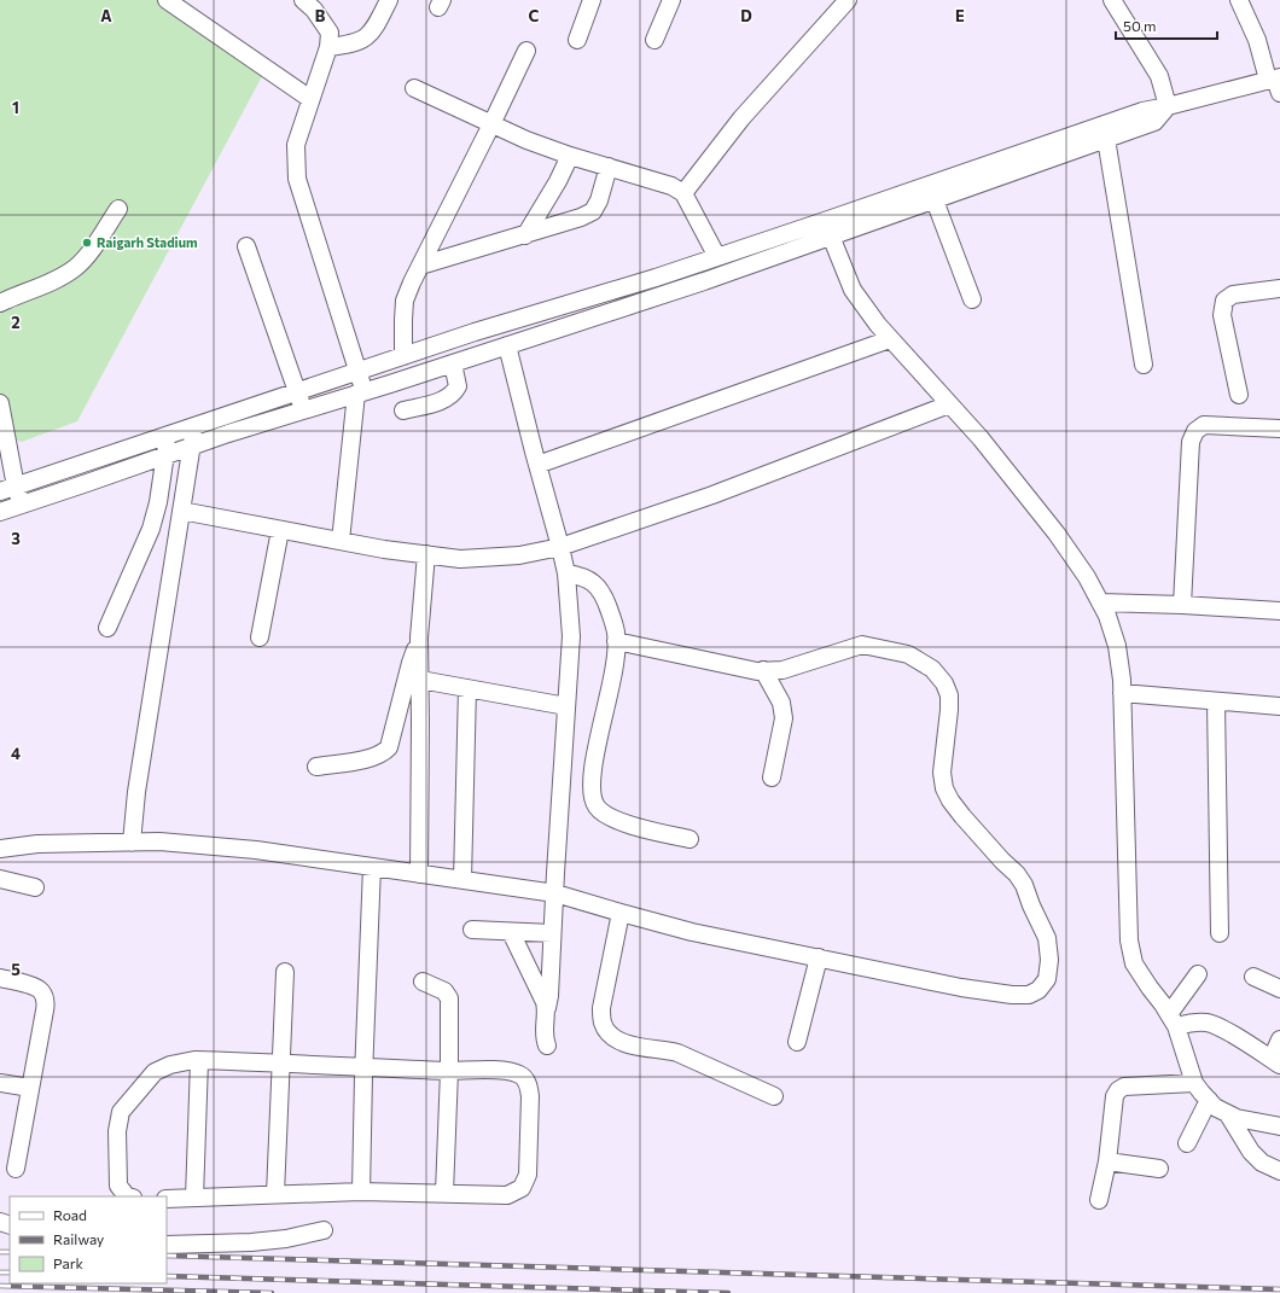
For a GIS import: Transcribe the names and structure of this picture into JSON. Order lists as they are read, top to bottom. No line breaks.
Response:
{"places":["Raigarh Stadium"],"legend":["Road","Railway","Park"],"scale_bar":"50 m","grid":{"columns":["A","B","C","D","E"],"rows":["1","2","3","4","5"]}}
